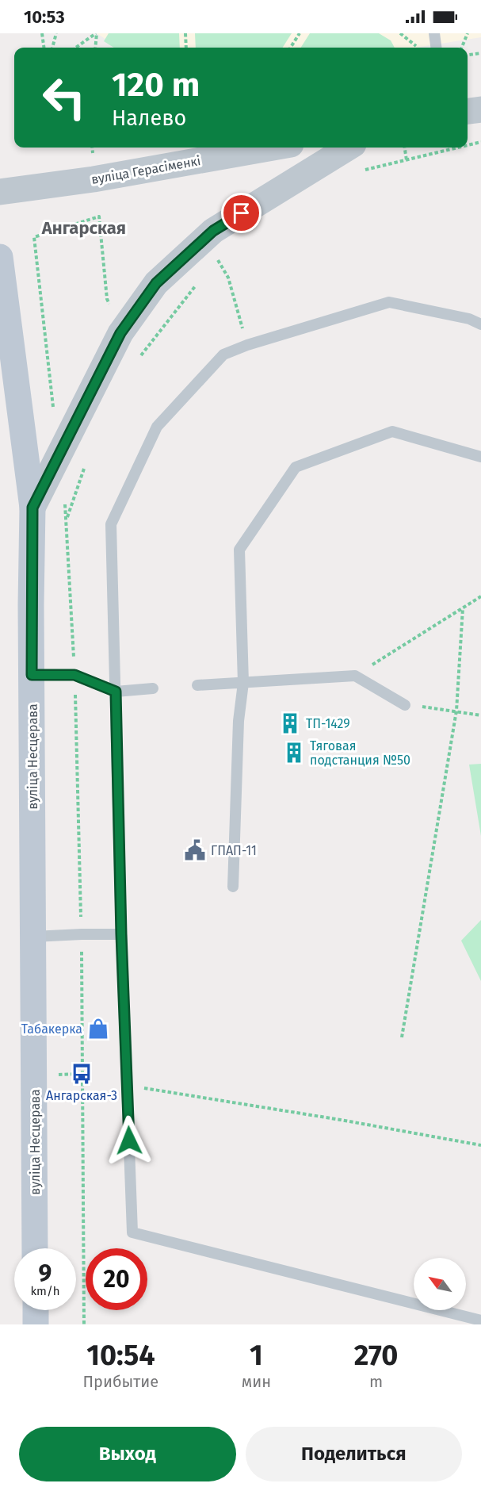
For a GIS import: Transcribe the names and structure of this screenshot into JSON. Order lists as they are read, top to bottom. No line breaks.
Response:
{"streets":{"main road":["вуліца Несцерава"],"street":["вуліца Герасіменкі"]},"districts":["Ангарская"],"places":{"building":["ТП-1429","Тяговая подстанция №50"],"public building":["ГПАП-11"],"shop":["Табакерка"],"bus stop":["Ангарская-3"]},"north":"top left","page":{"status":"10:53","turn":["120 m","Налево"],"speed":"9 km/h","limit":"20","eta":["10:54","Прибытие","1","мин","270","m"],"buttons":["Выход","Поделиться"]}}
